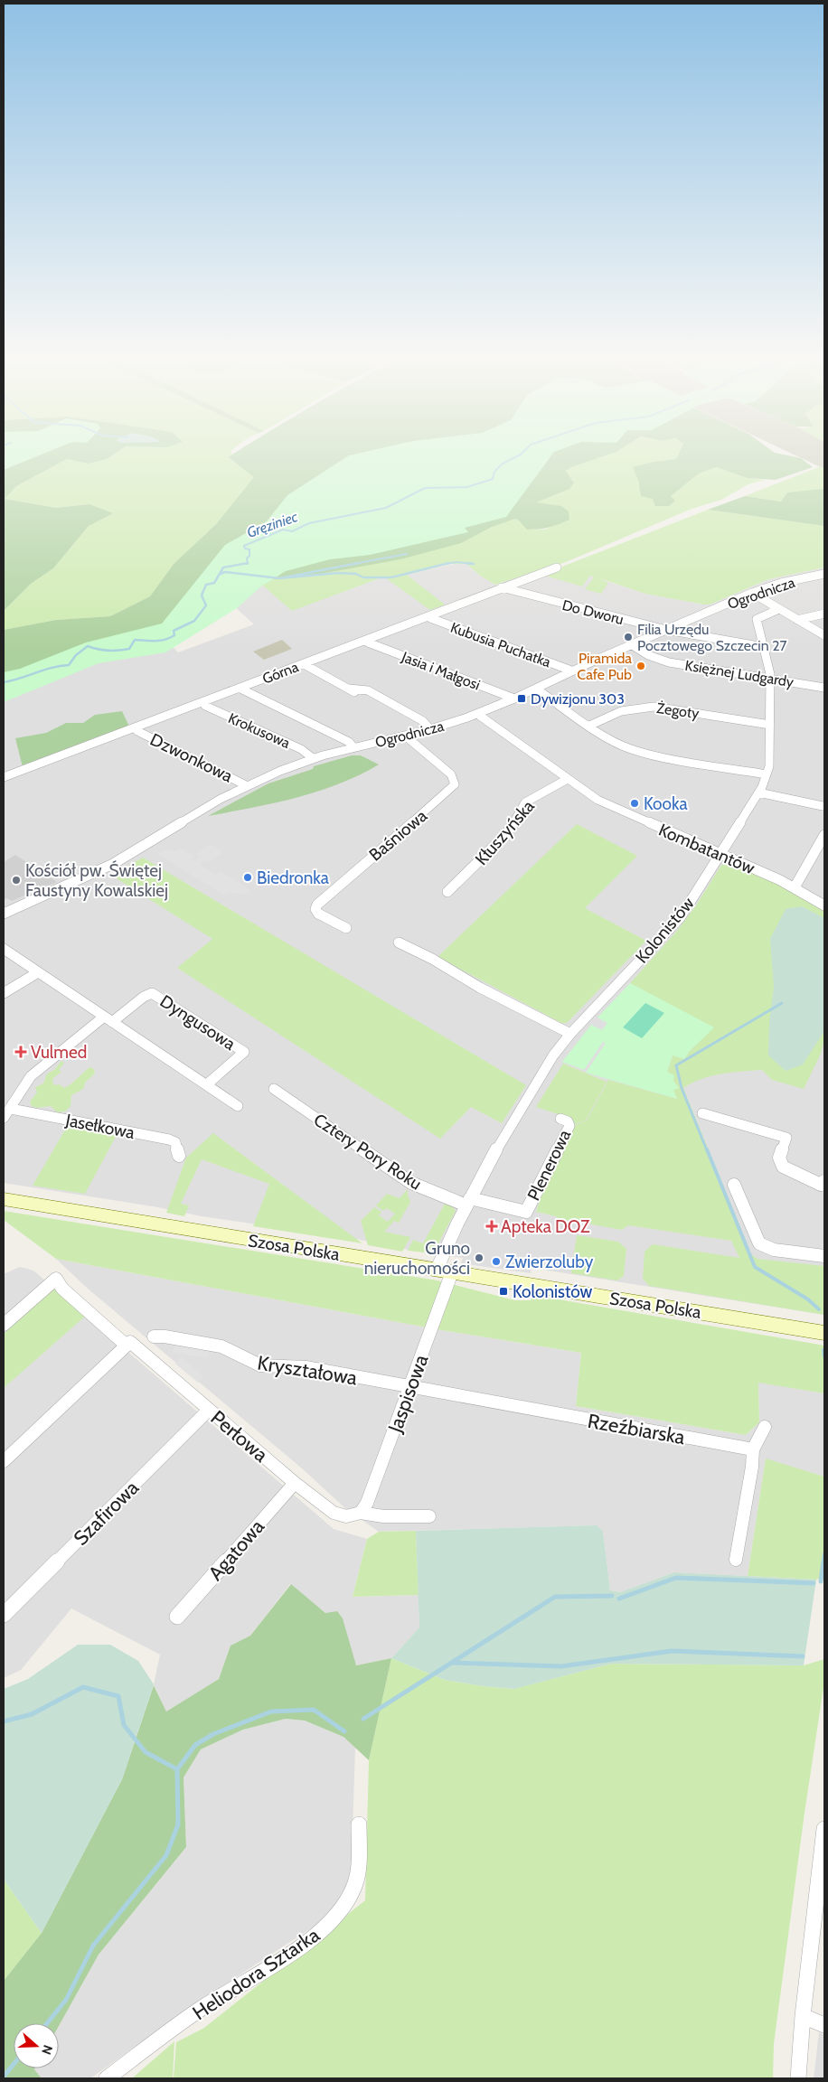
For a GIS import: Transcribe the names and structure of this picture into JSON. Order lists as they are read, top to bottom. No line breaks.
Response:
{"streets":{"street":["Ogrodnicza","Do Dworu","Kubusia Puchatka","Jasia i Małgosi","Górna","Księżnej Ludgardy","Żegoty","Krokusowa","Dzwonkowa","Kłuszyńska","Baśniowa","Kombatantów","Kolonistów","Dyngusowa","Jasełkowa","Cztery Pory Roku","Plenerowa","Szosa Polska","Kryształowa","Jaspisowa","Rzeźbiarska","Perłowa","Szafirowa","Agatowa","Heliodora Sztarka"]},"crossings":[["Ogrodnicza","Do Dworu"],["Ogrodnicza","Kubusia Puchatka"],["Ogrodnicza","Jasia i Małgosi"],["Ogrodnicza","Księżnej Ludgardy"],["Ogrodnicza","Krokusowa"],["Ogrodnicza","Dzwonkowa"],["Ogrodnicza","Baśniowa"],["Ogrodnicza","Kombatantów"],["Do Dworu","Górna"],["Do Dworu","Kolonistów"],["Księżnej Ludgardy","Kolonistów"],["Żegoty","Kolonistów"],["Kłuszyńska","Kombatantów"],["Kombatantów","Kolonistów"],["Kolonistów","Cztery Pory Roku"],["Kolonistów","Plenerowa"],["Kolonistów","Szosa Polska"],["Cztery Pory Roku","Plenerowa"],["Szosa Polska","Jaspisowa"],["Kryształowa","Jaspisowa"],["Kryształowa","Rzeźbiarska"],["Jaspisowa","Rzeźbiarska"],["Jaspisowa","Perłowa"],["Perłowa","Szafirowa"],["Perłowa","Agatowa"]],"water":["Gręziniec"],"places":{"other":["Filia Urzędu Pocztowego Szczecin 27","Piramida Cafe Pub","Kooka","Biedronka","Kościół pw. Świętej Faustyny Kowalskiej","Gruno nieruchomości","Zwierzoluby"],"transit":["Dywizjonu 303","Kolonistów"],"health":["Vulmed","Apteka DOZ"]},"north":"right"}
